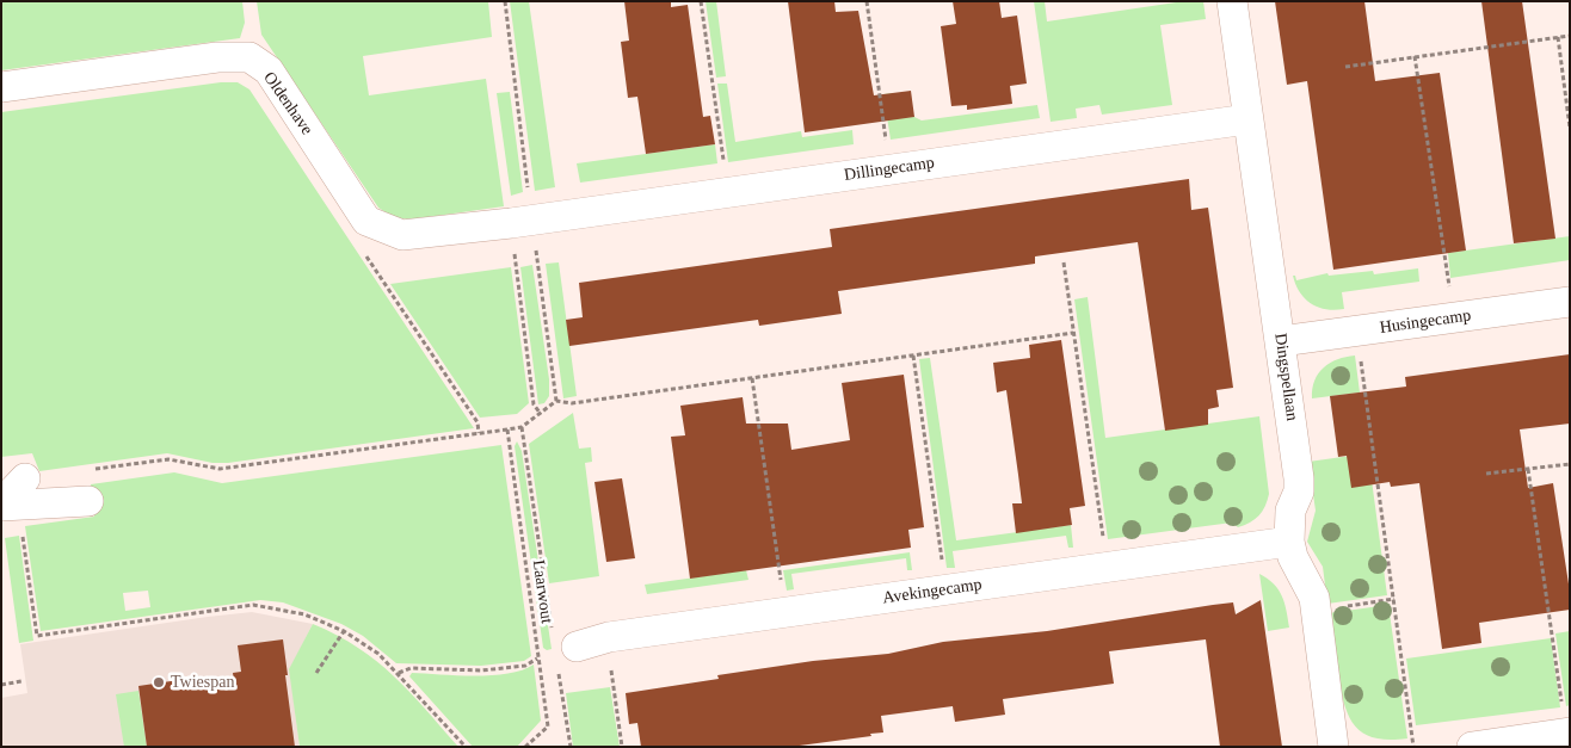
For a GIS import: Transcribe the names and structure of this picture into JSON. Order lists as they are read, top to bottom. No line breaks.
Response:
{"streets":{"street":["Oldenhave","Dillingecamp","Husingecamp","Dingspellaan","Avekingecamp"],"path":["Laarwout"]},"crossings":[["Oldenhave","Dillingecamp"],["Dillingecamp","Dingspellaan"],["Husingecamp","Dingspellaan"],["Dingspellaan","Avekingecamp"]],"places":["Twiespan"]}
